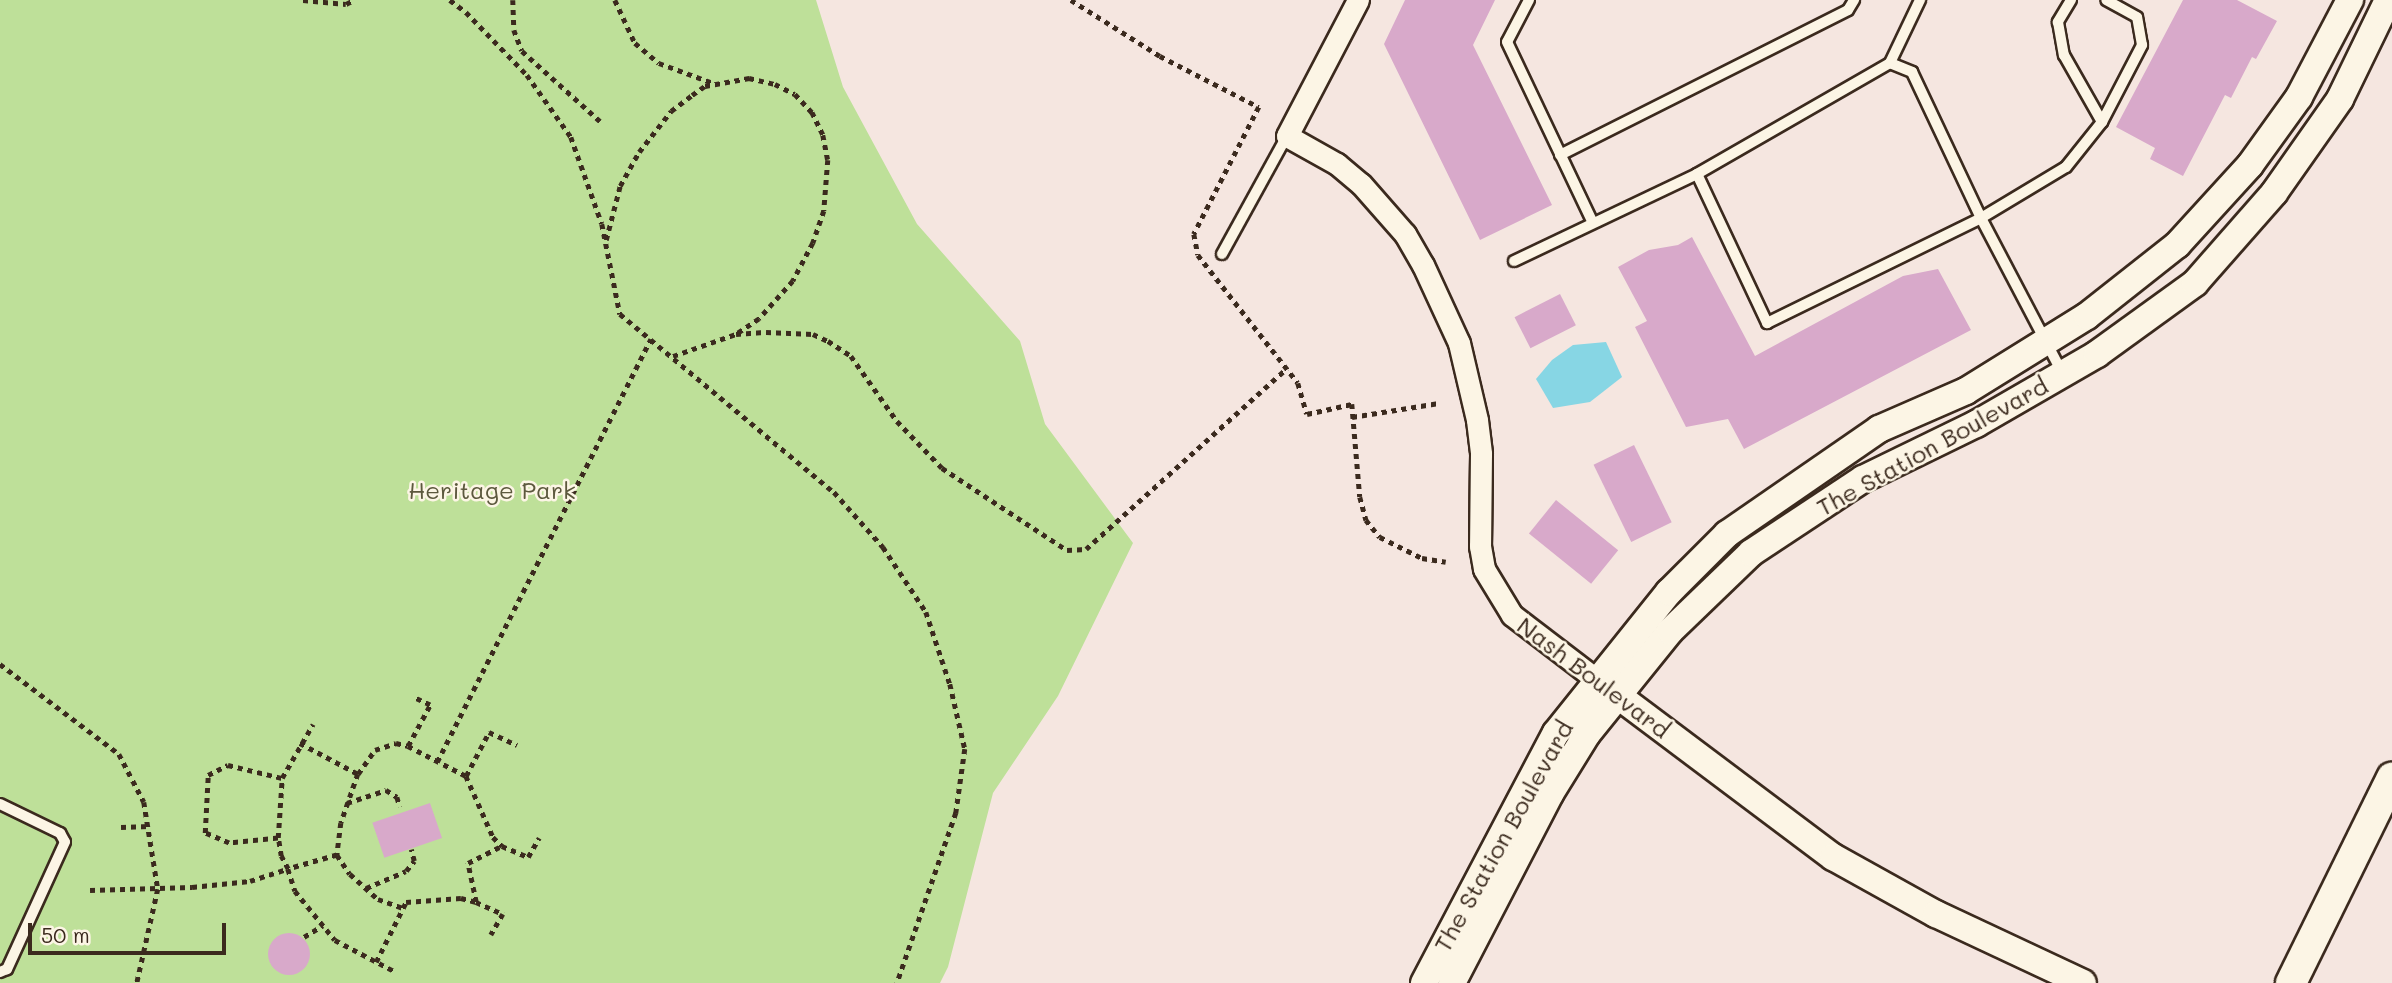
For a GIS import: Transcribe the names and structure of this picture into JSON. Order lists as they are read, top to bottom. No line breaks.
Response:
{"streets":{"street":["The Station Boulevard","Nash Boulevard"]},"crossings":[["The Station Boulevard","Nash Boulevard"]],"parks":["Heritage Park"],"scale_bar":"50 m"}
